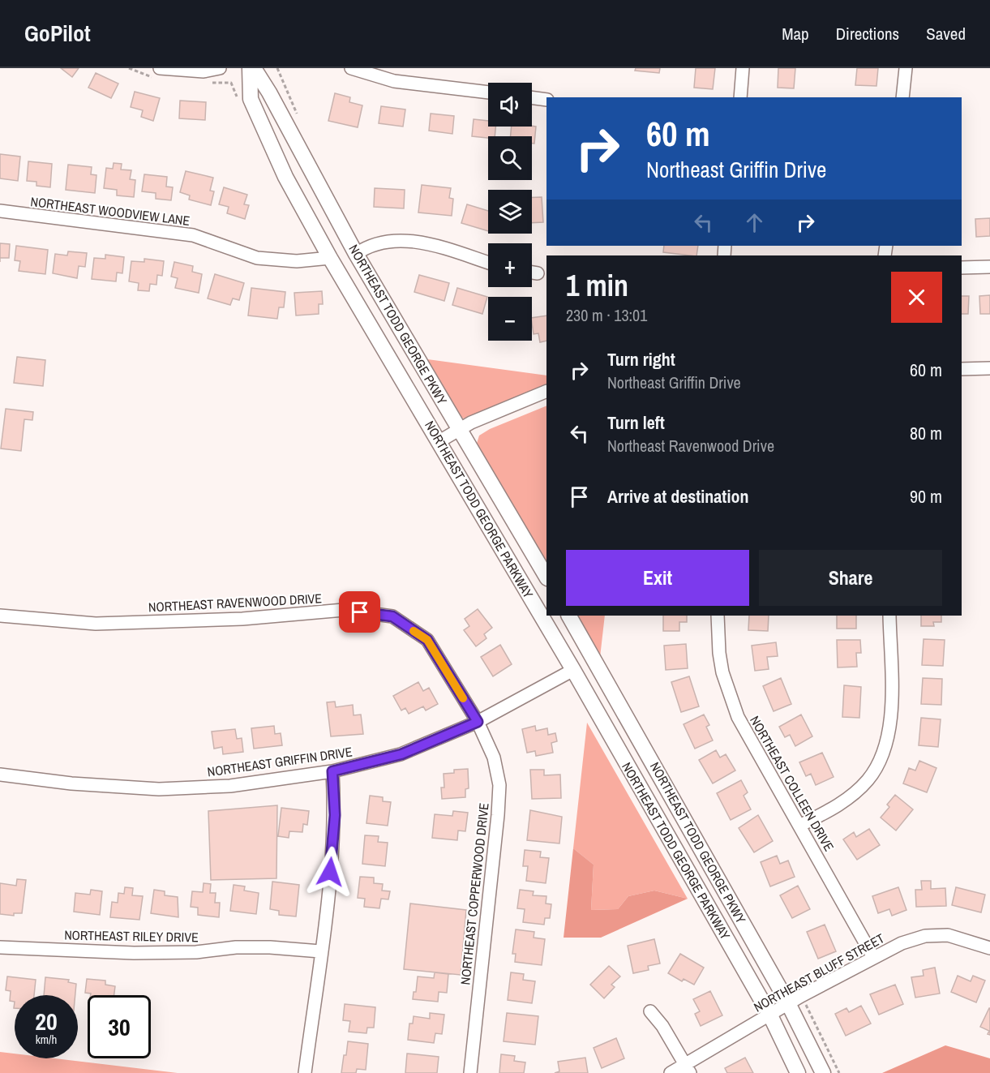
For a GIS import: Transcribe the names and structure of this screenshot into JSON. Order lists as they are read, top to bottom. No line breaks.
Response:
{"streets":{"main road":["NORTHEAST TODD GEORGE PKWY","NORTHEAST TODD GEORGE PARKWAY"],"street":["NORTHEAST WOODVIEW LANE","NORTHEAST RAVENWOOD DRIVE","NORTHEAST GRIFFIN DRIVE","NORTHEAST COLLEEN DRIVE","NORTHEAST COPPERWOOD DRIVE","NORTHEAST RILEY DRIVE","NORTHEAST BLUFF STREET"]},"crossings":[["NORTHEAST WOODVIEW LANE","NORTHEAST TODD GEORGE PARKWAY"],["NORTHEAST TODD GEORGE PKWY","NORTHEAST BLUFF STREET"],["NORTHEAST TODD GEORGE PARKWAY","NORTHEAST GRIFFIN DRIVE"],["NORTHEAST TODD GEORGE PARKWAY","NORTHEAST BLUFF STREET"],["NORTHEAST RAVENWOOD DRIVE","NORTHEAST GRIFFIN DRIVE"],["NORTHEAST RAVENWOOD DRIVE","NORTHEAST COPPERWOOD DRIVE"],["NORTHEAST GRIFFIN DRIVE","NORTHEAST COPPERWOOD DRIVE"],["NORTHEAST COLLEEN DRIVE","NORTHEAST BLUFF STREET"]],"page":{"header":"GoPilot","nav":["Map","Directions","Saved"],"map_buttons":["+","−"],"turn":["60 m","Northeast Griffin Drive"],"heading":["1 min","230 m · 13:01"],"list":[{"name":"Turn right","note":"Northeast Griffin Drive","value":"60 m"},{"name":"Turn left","note":"Northeast Ravenwood Drive","value":"80 m"},{"name":"Arrive at destination","value":"90 m"}],"buttons":["Exit","Share"],"speed":"20 km/h","limit":"30"}}
